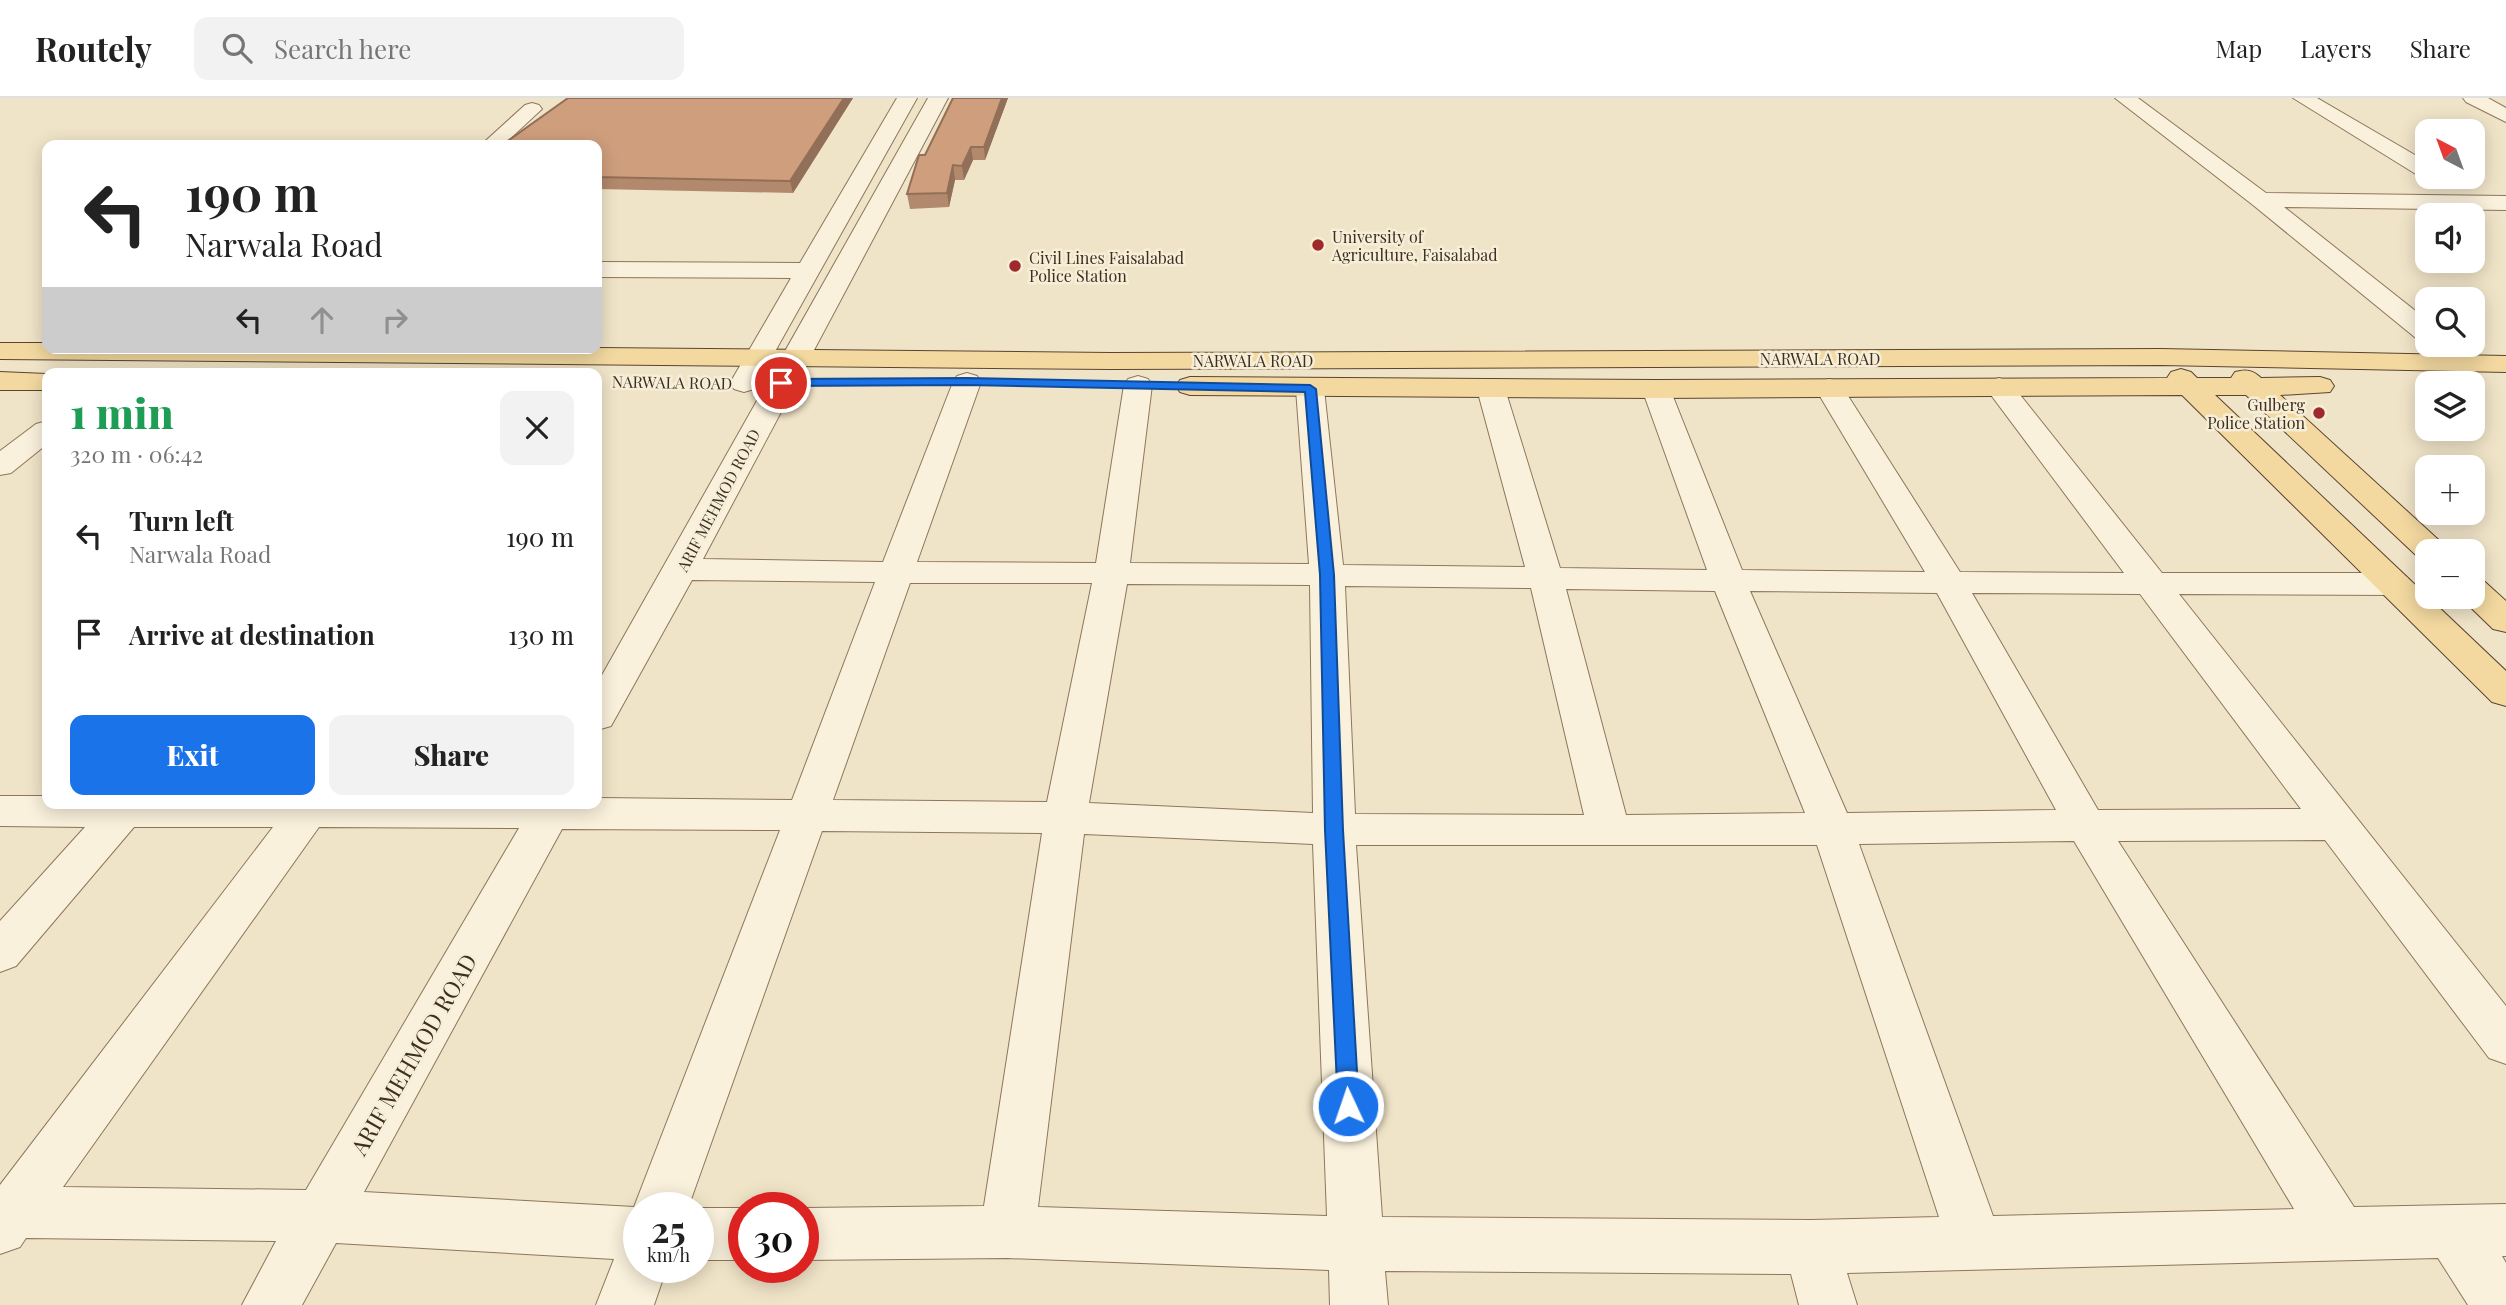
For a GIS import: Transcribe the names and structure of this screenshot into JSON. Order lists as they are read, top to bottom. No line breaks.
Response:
{"streets":{"main road":["NARWALA ROAD"],"street":["ARIF MEHMOD ROAD"]},"crossings":[["NARWALA ROAD","ARIF MEHMOD ROAD"]],"places":["University of Agriculture, Faisalabad","Civil Lines Faisalabad Police Station","Gulberg Police Station"],"north":"top left","page":{"header":"Routely","search":"Search here","nav":["Map","Layers","Share"],"map_buttons":["+","−"],"turn":["190 m","Narwala Road"],"heading":["1 min","320 m · 06:42"],"list":[{"name":"Turn left","note":"Narwala Road","value":"190 m"},{"name":"Arrive at destination","value":"130 m"}],"buttons":["Exit","Share"],"speed":"25 km/h","limit":"30"}}
